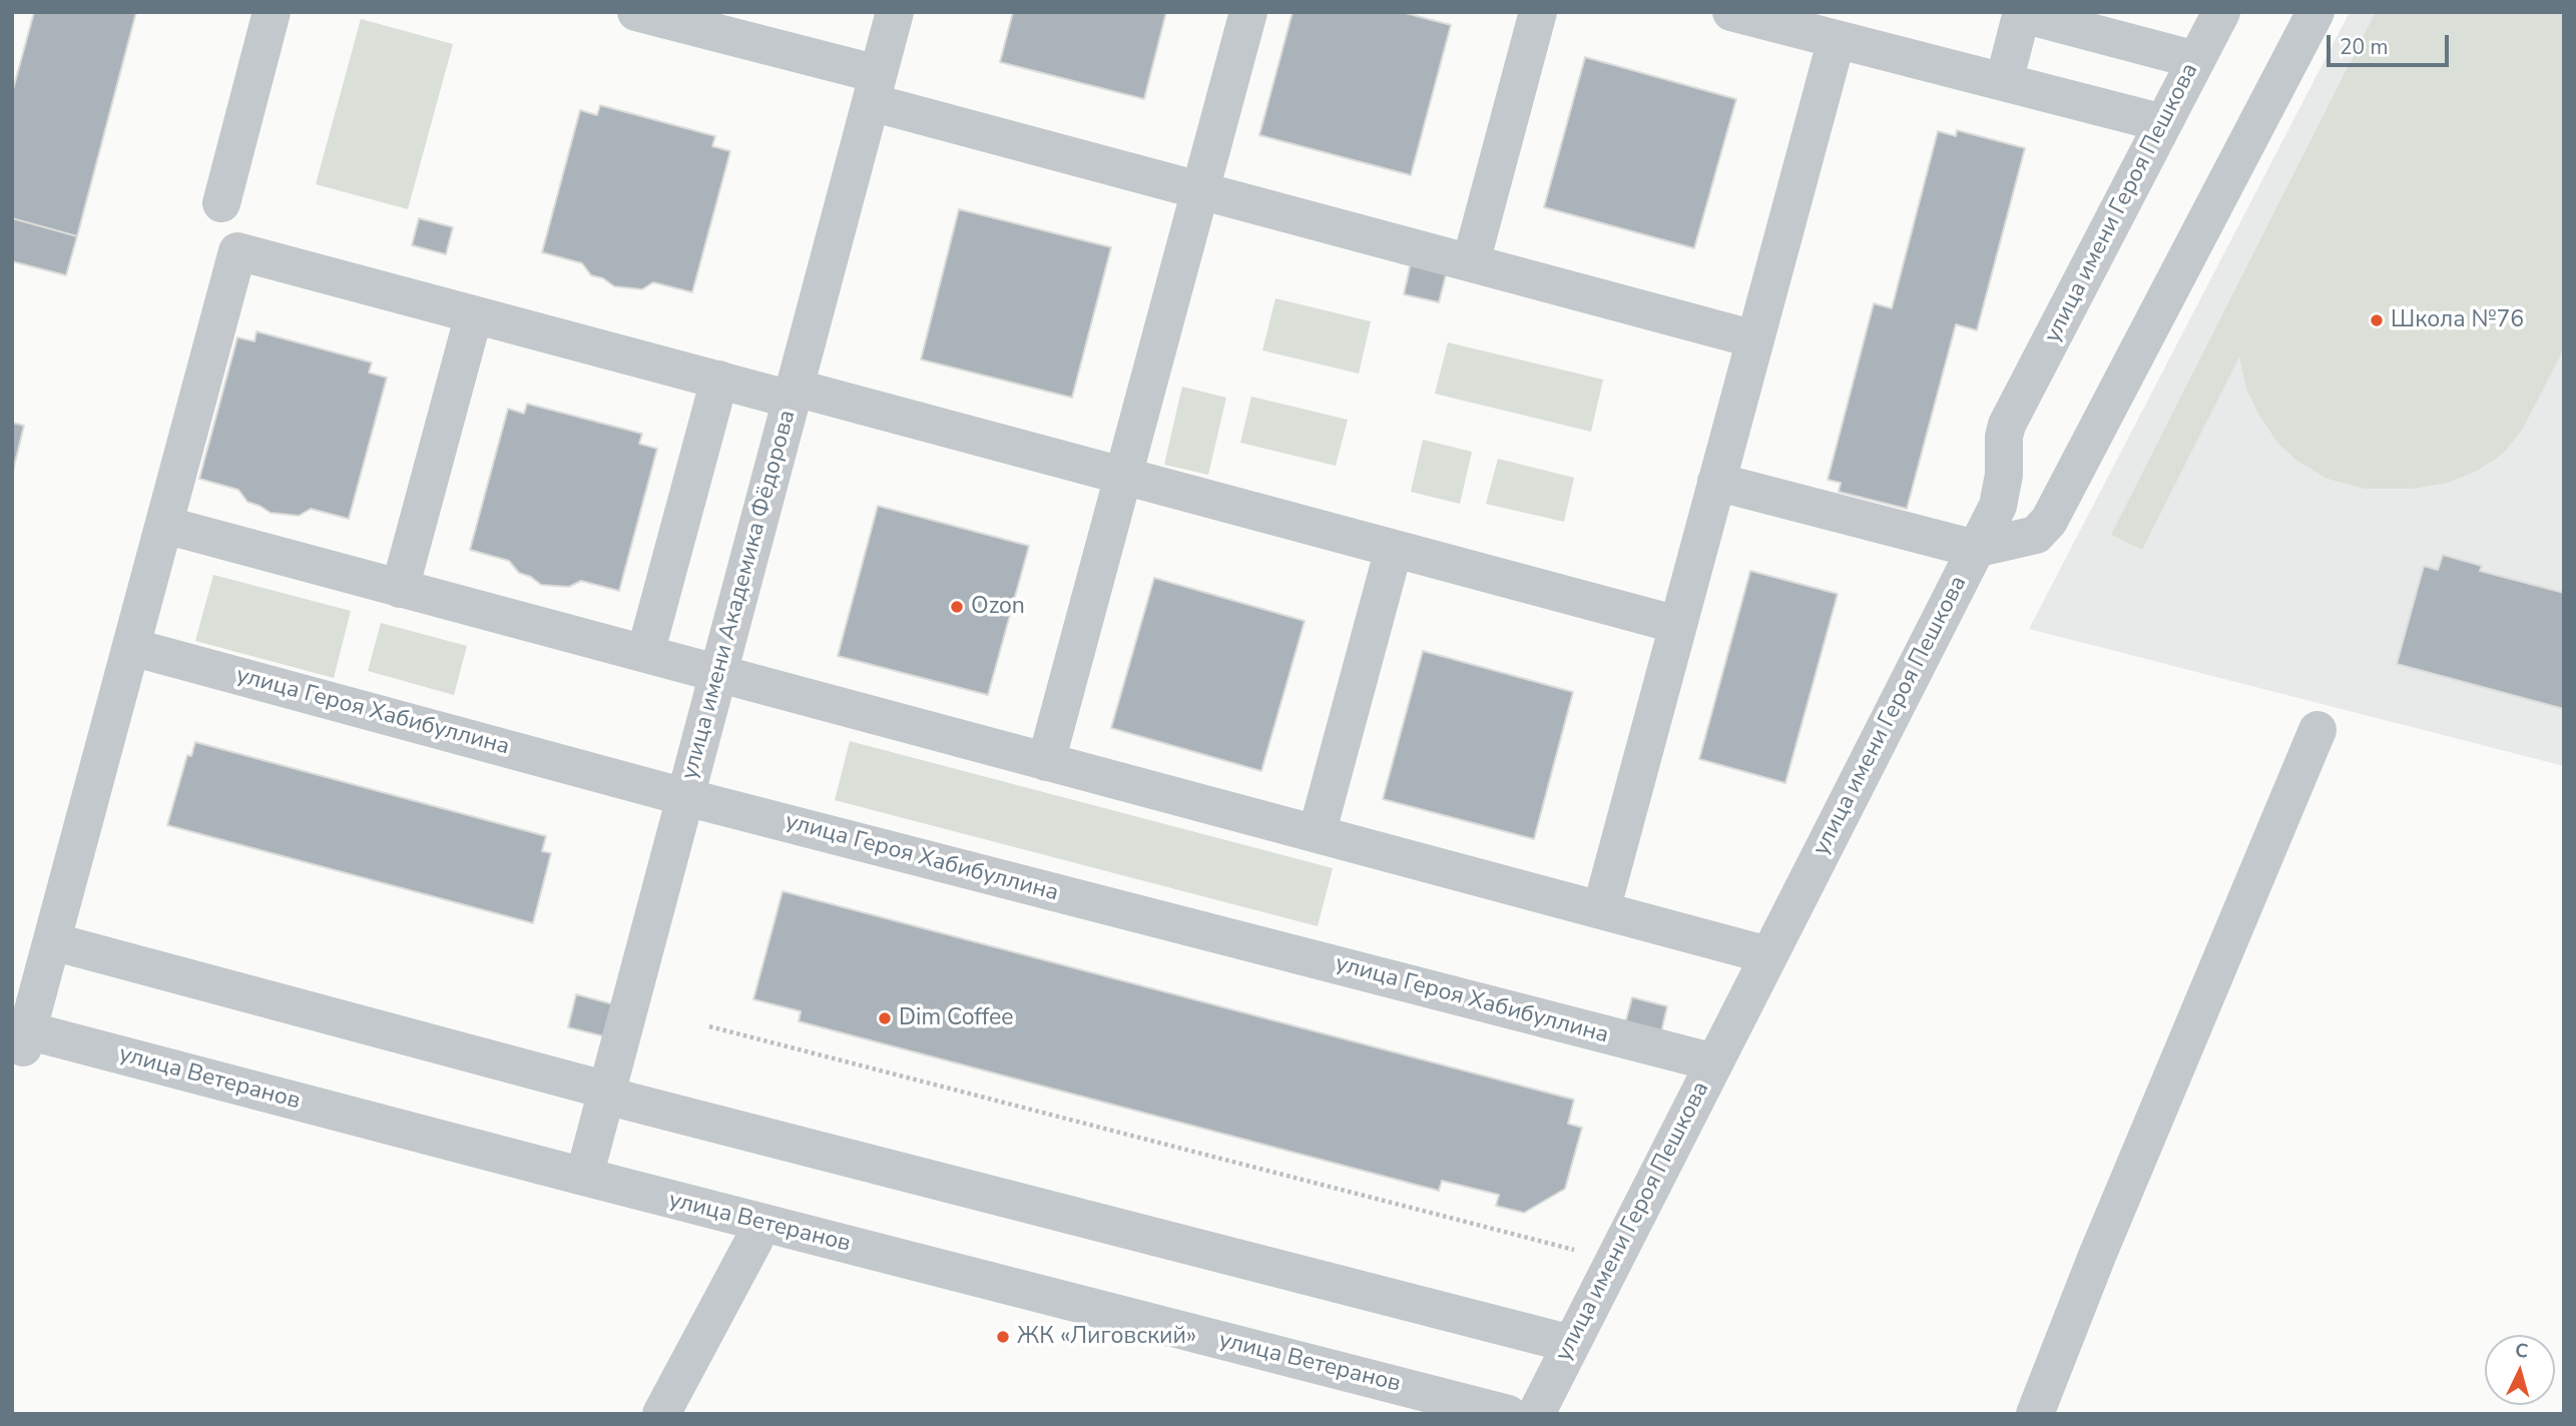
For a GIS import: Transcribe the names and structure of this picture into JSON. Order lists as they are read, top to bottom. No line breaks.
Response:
{"streets":{"street":["улица имени Героя Пешкова","улица имени Академика Фёдорова","улица Героя Хабибуллина","улица Ветеранов"]},"crossings":[["улица имени Героя Пешкова","улица Героя Хабибуллина"],["улица имени Академика Фёдорова","улица Героя Хабибуллина"],["улица имени Академика Фёдорова","улица Ветеранов"]],"places":["Школа №76","Ozon","Dim Coffee","ЖК «Лиговский»"],"scale_bar":"20 m","north":"top"}
